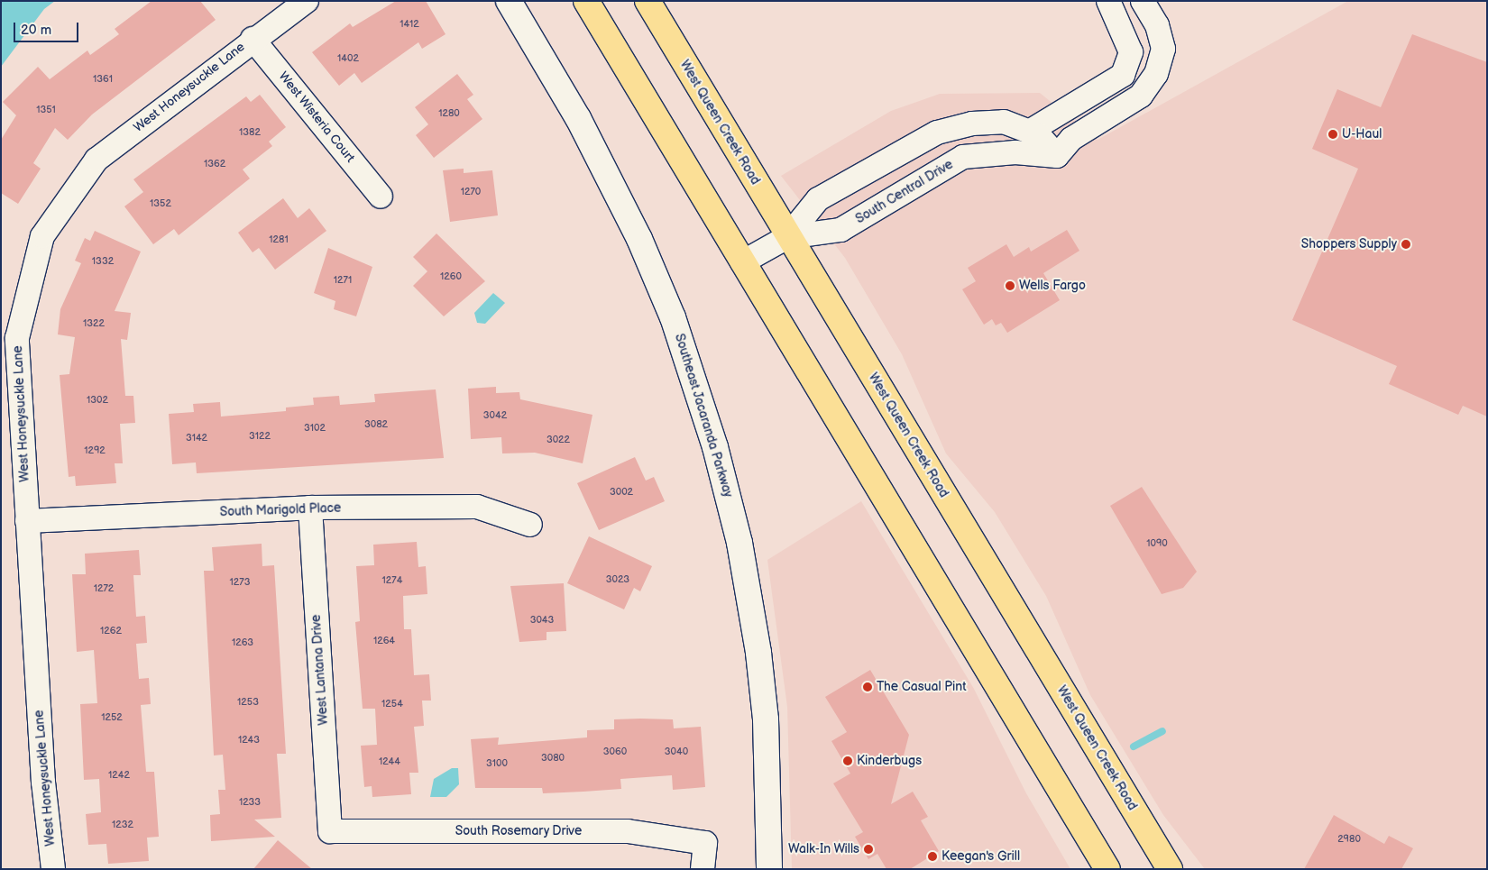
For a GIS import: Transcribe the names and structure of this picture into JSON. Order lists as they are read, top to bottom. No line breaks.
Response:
{"streets":{"main road":["West Queen Creek Road"],"street":["West Honeysuckle Lane","West Wisteria Court","South Central Drive","Southeast Jacaranda Parkway","South Marigold Place","West Lantana Drive","South Rosemary Drive"]},"crossings":[["West Honeysuckle Lane","West Wisteria Court"],["West Honeysuckle Lane","South Marigold Place"],["West Queen Creek Road","South Central Drive"],["South Marigold Place","West Lantana Drive"],["West Lantana Drive","South Rosemary Drive"]],"places":["U-Haul","Shoppers Supply","Wells Fargo","The Casual Pint","Kinderbugs","Walk-In Wills","Keegan's Grill"],"house_numbers":["1412","1402","1361","1351","1280","1382","1362","1270","1352","1281","1332","1260","1271","1322","1302","3042","3082","3102","3122","3142","3022","1292","3002","1090","3023","1274","1273","1272","3043","1262","1264","1263","1253","1254","1252","1243","3060","3040","3080","1244","3100","1242","1233","1232","2980"],"scale_bar":"20 m"}
